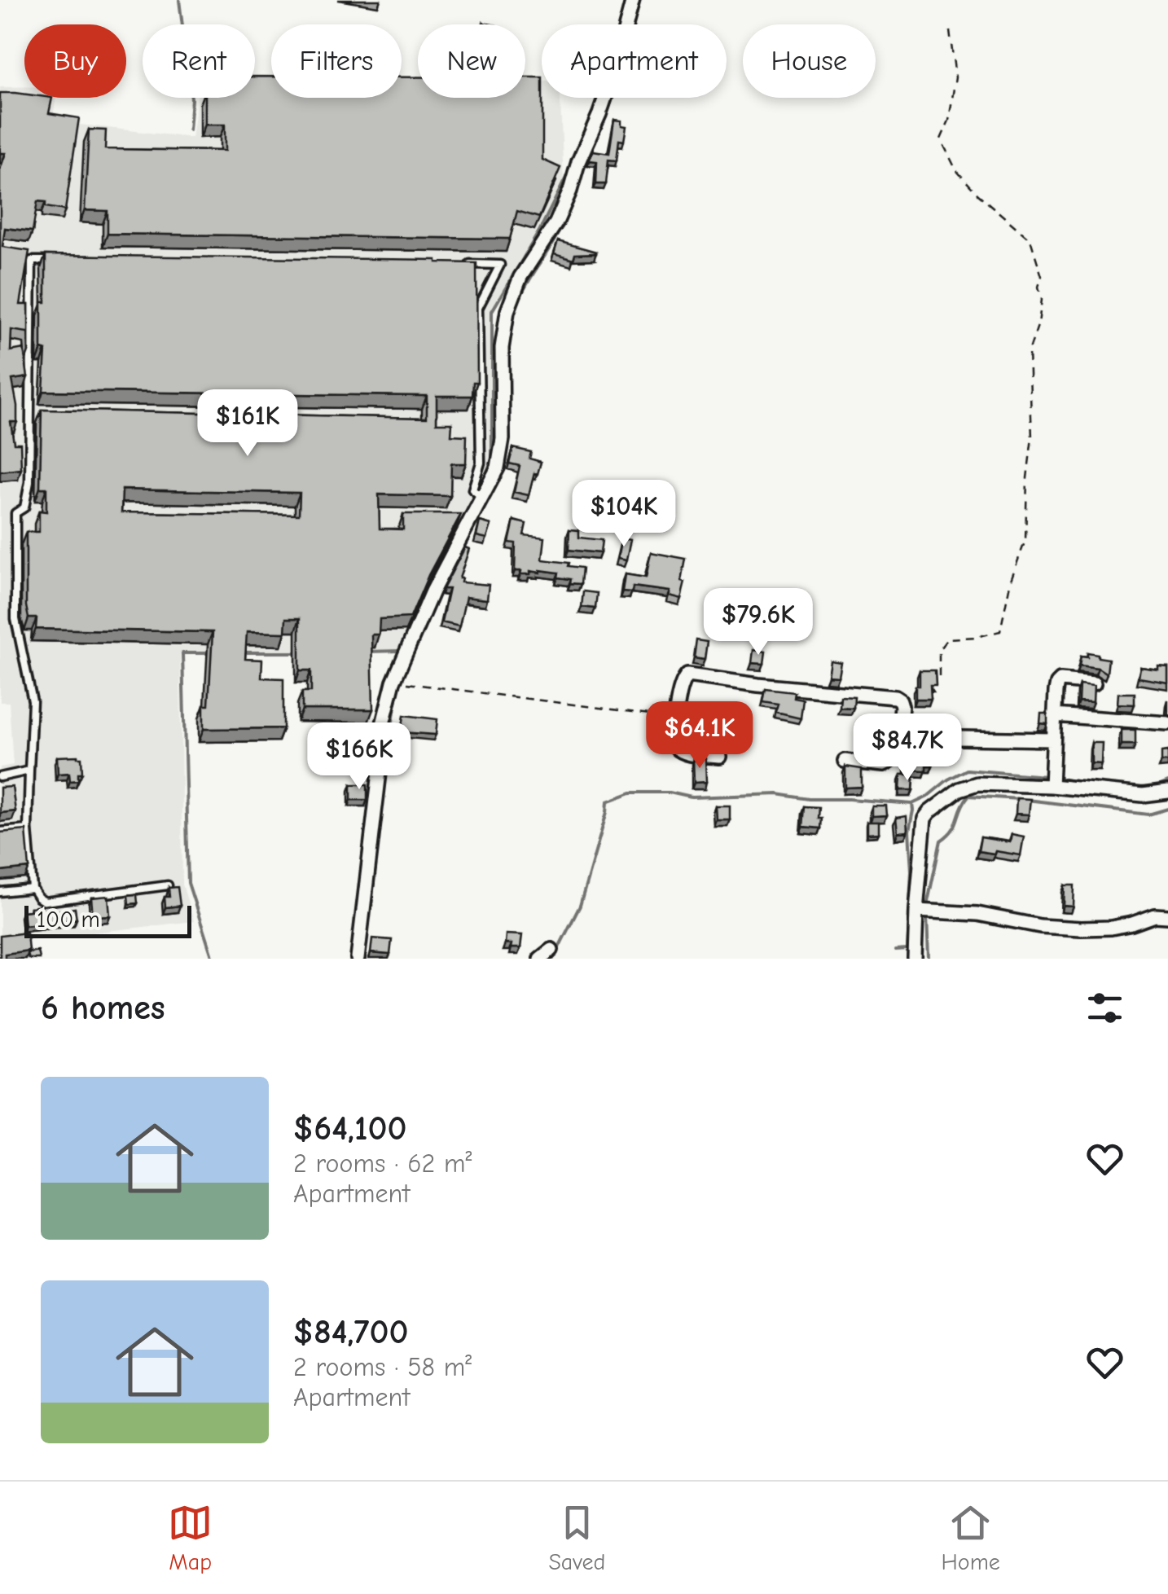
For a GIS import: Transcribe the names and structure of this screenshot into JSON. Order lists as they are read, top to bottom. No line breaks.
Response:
{"scale_bar":"100 m","page":{"chip":["Buy","Rent","Filters","New","Apartment","House"],"price":["$161K","$104K","$79.6K","$64.1K","$84.7K","$166K"],"scale":"100 m","heading":"6 homes","list":[{"name":"$64,100","note":"2 rooms · 62 m² · Apartment"},{"name":"$84,700","note":"2 rooms · 58 m² · Apartment"}],"tabs":["Map","Saved","Home"]}}
